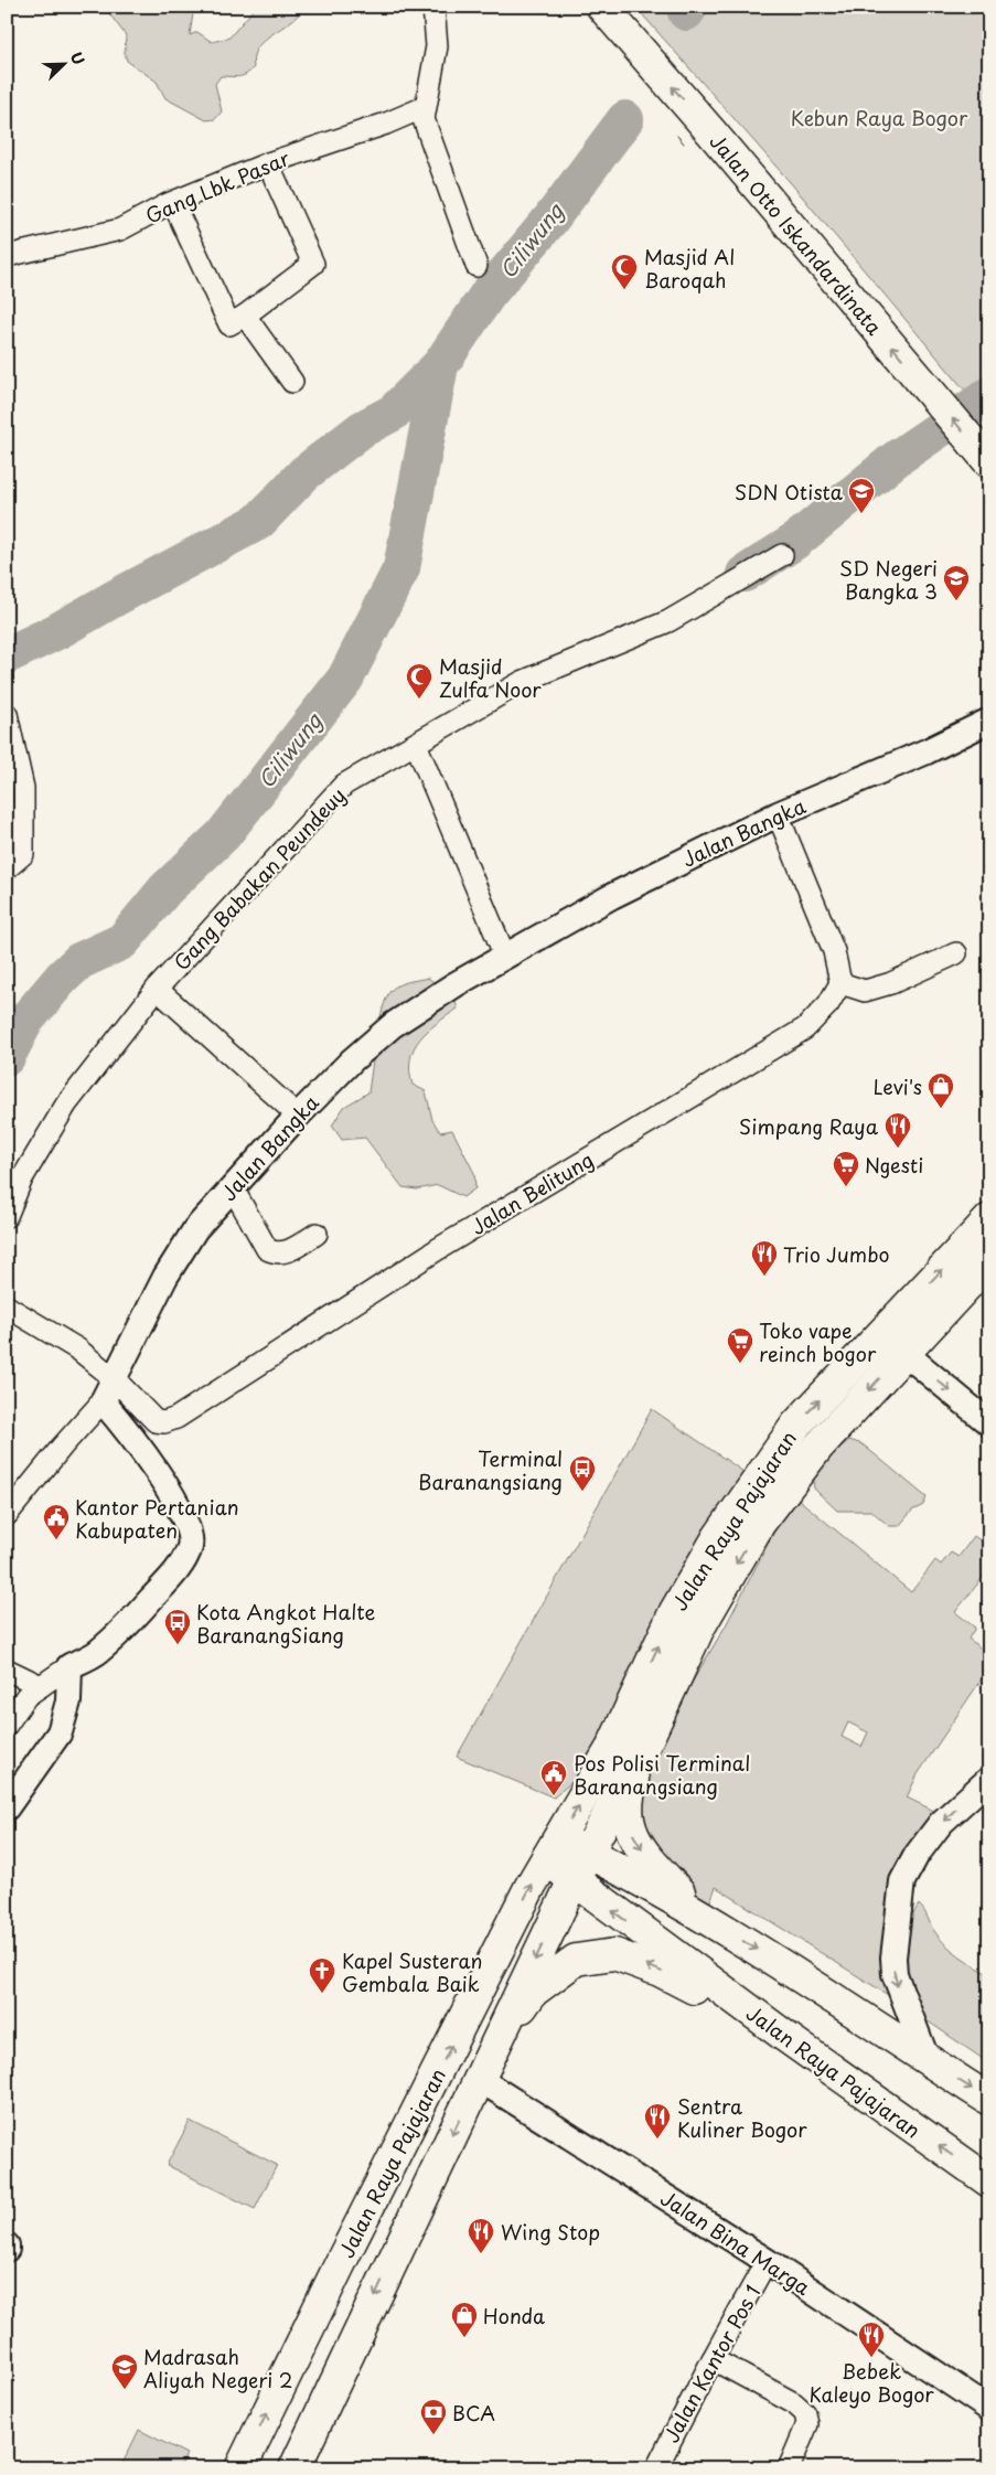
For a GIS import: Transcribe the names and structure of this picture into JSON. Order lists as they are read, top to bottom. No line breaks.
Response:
{"streets":{"main road":["Jalan Otto Iskandardinata","Jalan Raya Pajajaran"],"street":["Gang Lbk Pasar","Jalan Bangka","Gang Babakan Peundeuy","Jalan Belitung","Jalan Bina Marga","Jalan Kantor Pos 1"]},"crossings":[["Jalan Bangka","Jalan Belitung"],["Jalan Raya Pajajaran","Jalan Bina Marga"],["Jalan Bina Marga","Jalan Kantor Pos 1"]],"one_way":["Jalan Otto Iskandardinata"],"water":["Ciliwung"],"parks":["Kebun Raya Bogor"],"places":{"mosque":["Masjid Al Baroqah","Masjid Zulfa Noor"],"school or university":["SDN Otista","SD Negeri Bangka 3","Madrasah Aliyah Negeri 2"],"shop":["Levi's","Honda"],"restaurant":["Simpang Raya","Trio Jumbo","Sentra Kuliner Bogor","Wing Stop","Bebek Kaleyo Bogor"],"supermarket":["Ngesti","Toko vape reinch bogor"],"bus stop":["Terminal Baranangsiang","Kota Angkot Halte BaranangSiang"],"public building":["Kantor Pertanian Kabupaten","Pos Polisi Terminal Baranangsiang"],"church":["Kapel Susteran Gembala Baik"],"bank":["BCA"]},"north":"top right"}
